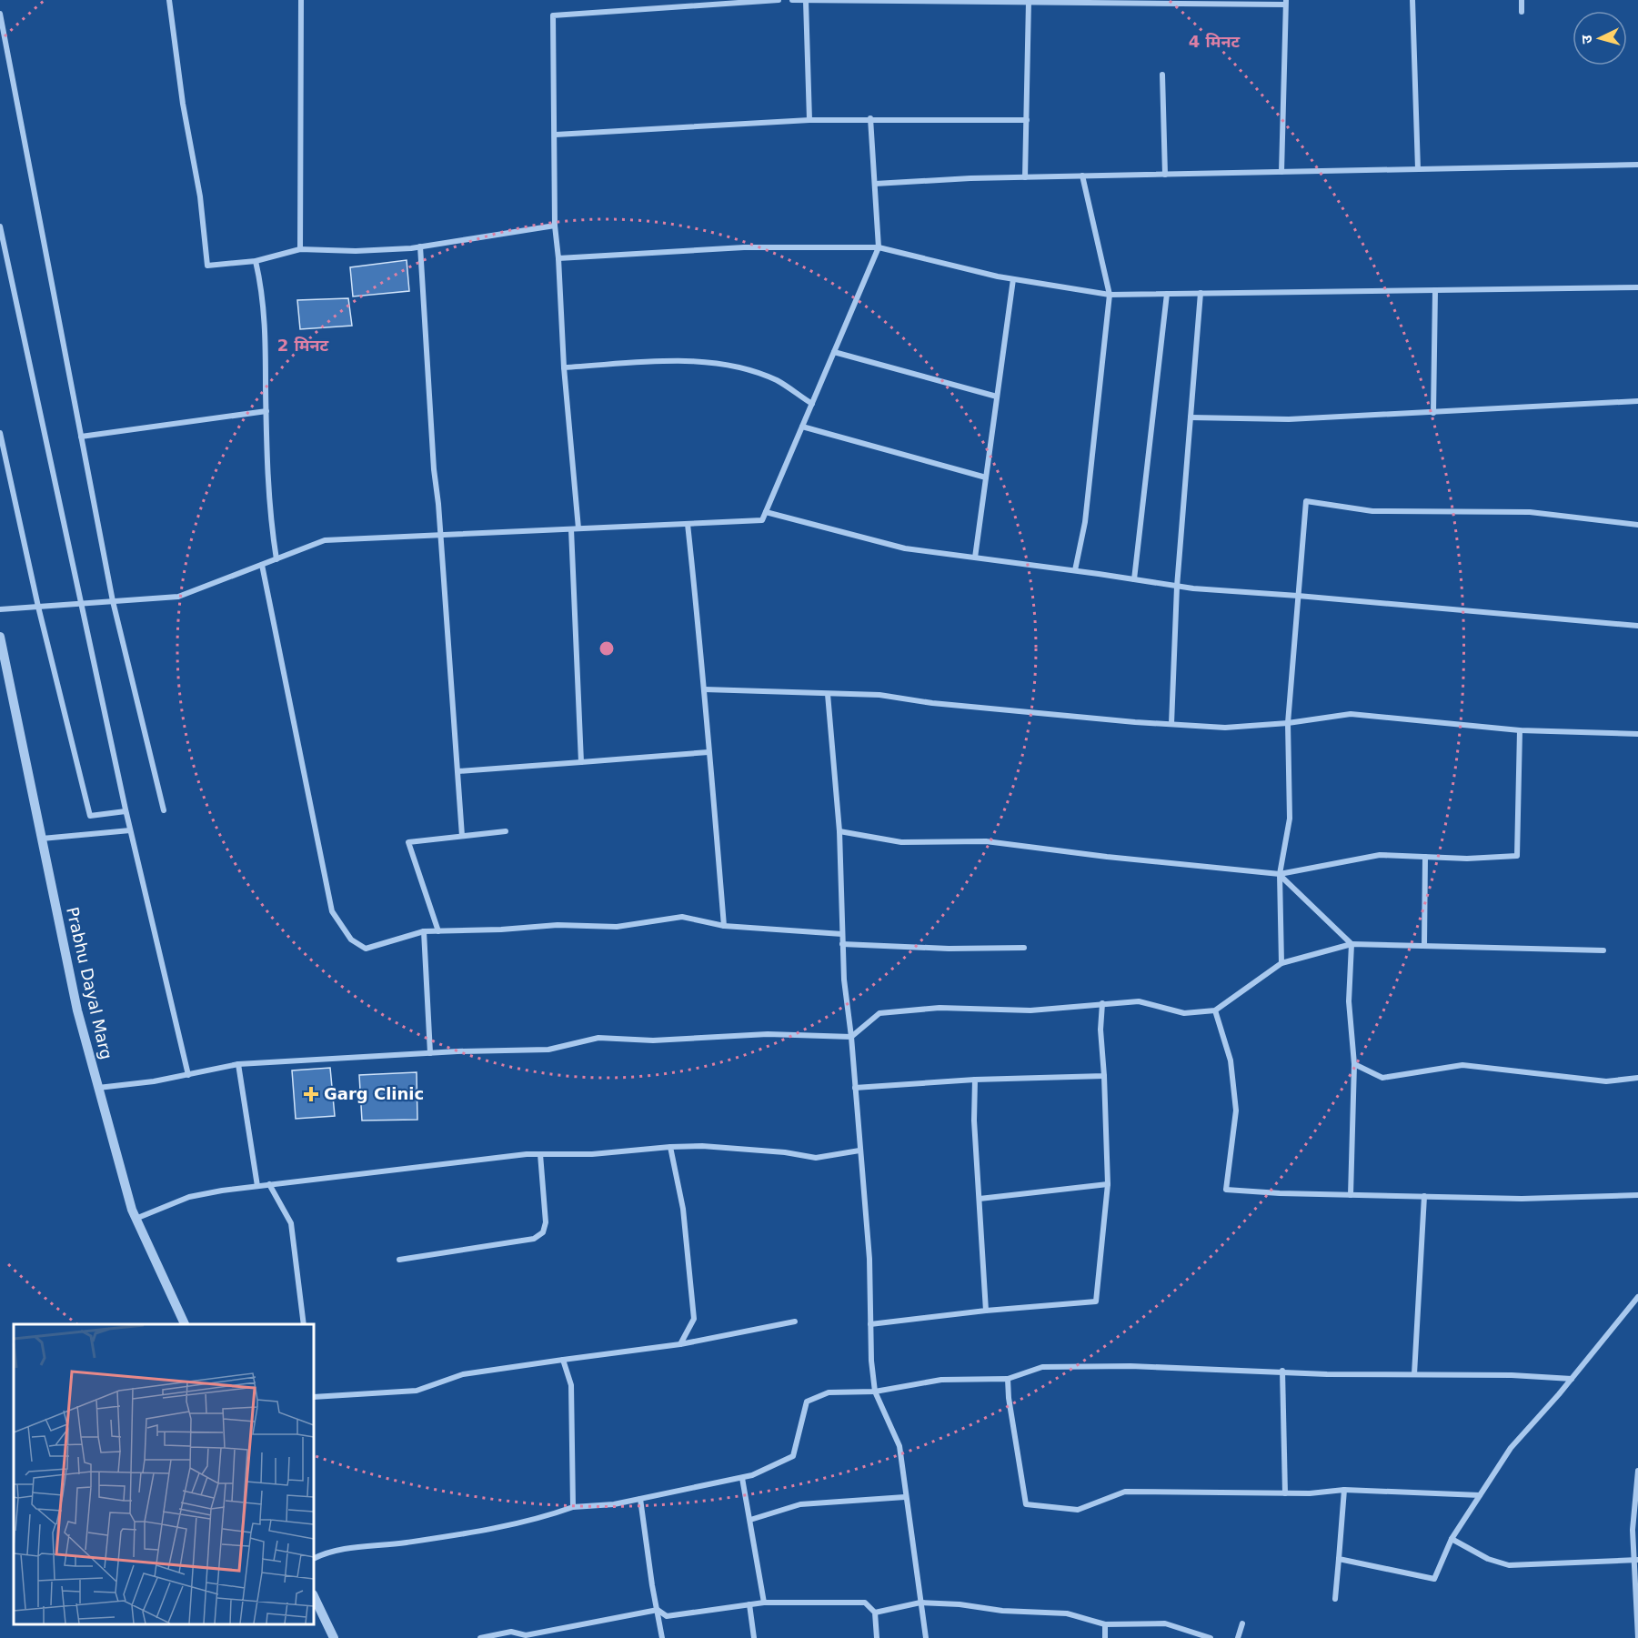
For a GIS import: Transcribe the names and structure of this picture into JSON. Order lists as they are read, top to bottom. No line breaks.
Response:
{"streets":{"street":["Prabhu Dayal Marg"]},"places":{"health":["Garg Clinic"]},"north":"left","rings":["4 मिनट","2 मिनट"]}
